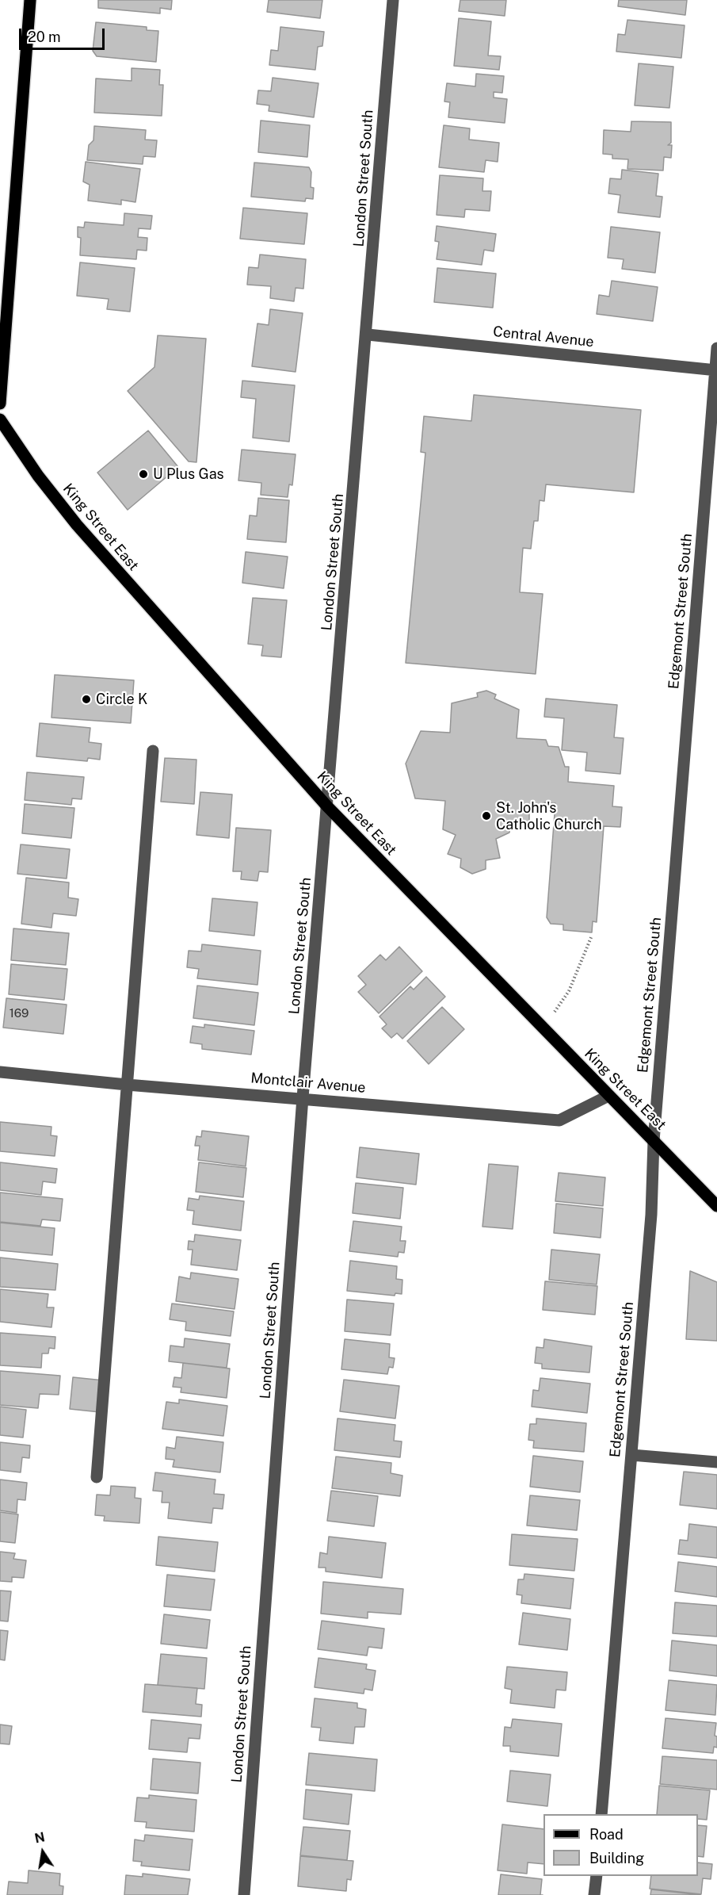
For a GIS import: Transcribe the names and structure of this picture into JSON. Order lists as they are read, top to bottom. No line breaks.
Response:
{"streets":{"main road":["King Street East"],"street":["London Street South","Central Avenue","Edgemont Street South","Montclair Avenue"]},"crossings":[["London Street South","Central Avenue"],["London Street South","King Street East"],["London Street South","Montclair Avenue"],["Central Avenue","Edgemont Street South"],["King Street East","Edgemont Street South"],["King Street East","Montclair Avenue"]],"places":["U Plus Gas","Circle K","St. John's Catholic Church"],"house_numbers":["169"],"legend":["Road","Building"],"scale_bar":"20 m","north":"top"}
